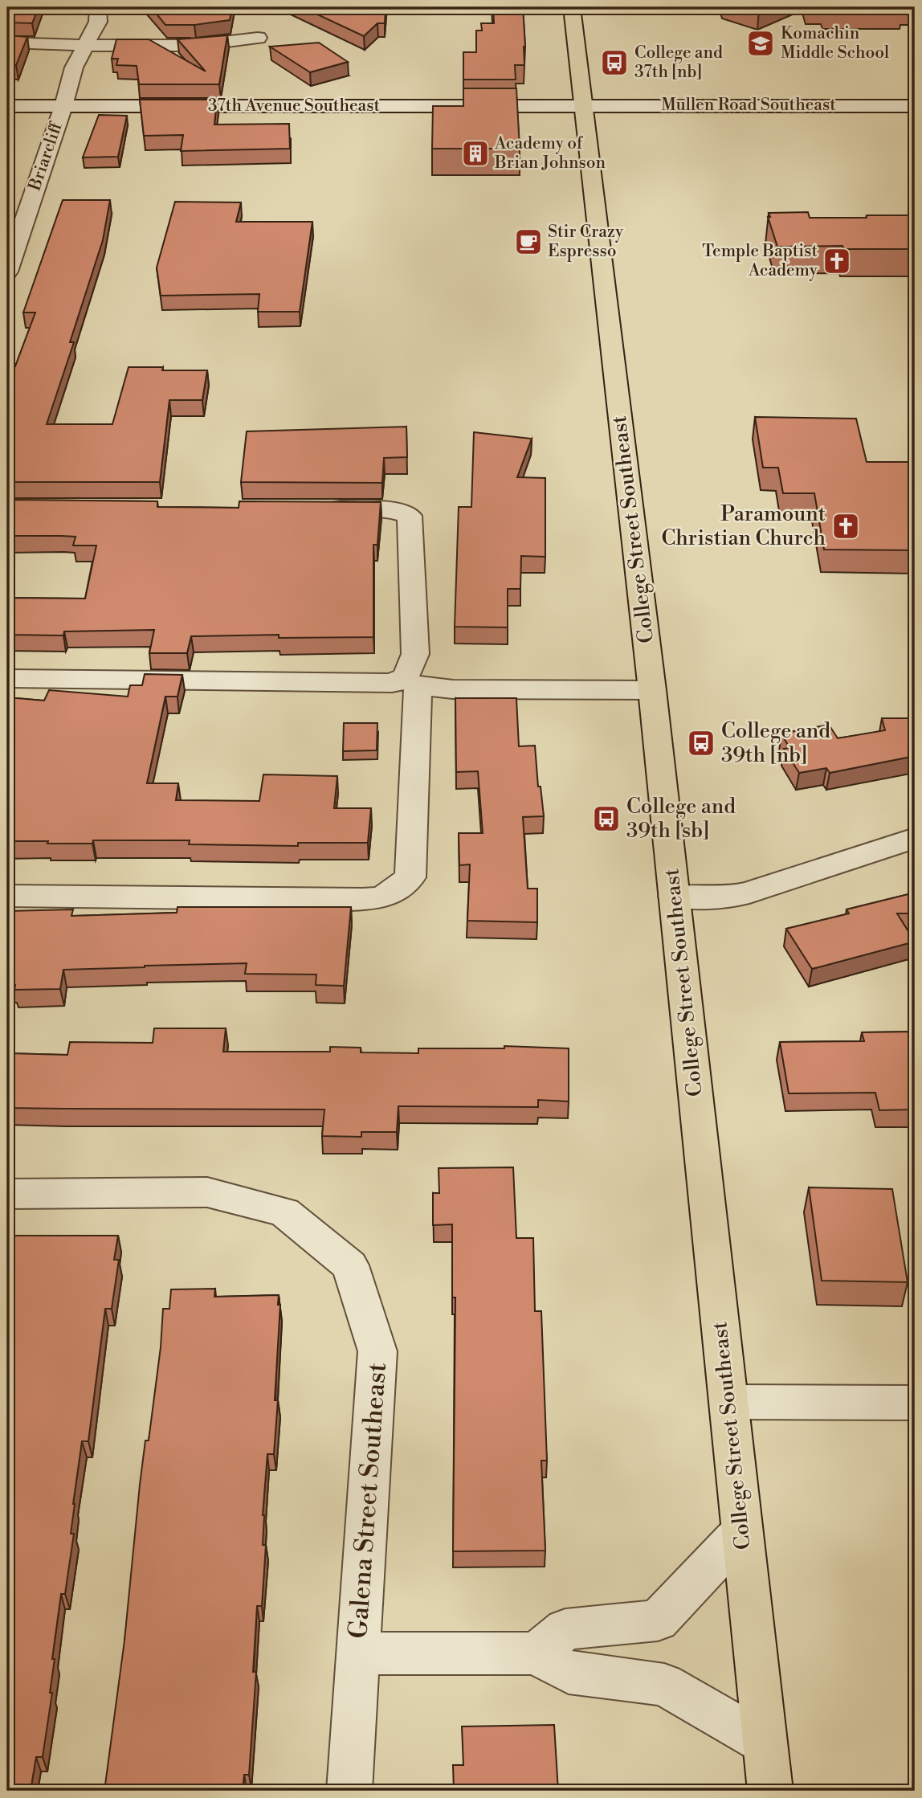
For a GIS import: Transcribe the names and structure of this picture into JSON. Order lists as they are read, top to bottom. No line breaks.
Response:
{"streets":{"main road":["College Street Southeast"],"street":["Mullen Road Southeast","37th Avenue Southeast","Briarcliff","Galena Street Southeast"]},"crossings":[["Mullen Road Southeast","37th Avenue Southeast"],["Mullen Road Southeast","College Street Southeast"],["37th Avenue Southeast","Briarcliff"],["37th Avenue Southeast","College Street Southeast"]],"places":{"school or university":["Komachin Middle School"],"bus stop":["College and 37th [nb]","College and 39th [nb]","College and 39th [sb]"],"building":["Academy of Brian Johnson"],"cafe":["Stir Crazy Espresso"],"church":["Temple Baptist Academy","Paramount Christian Church"]}}
